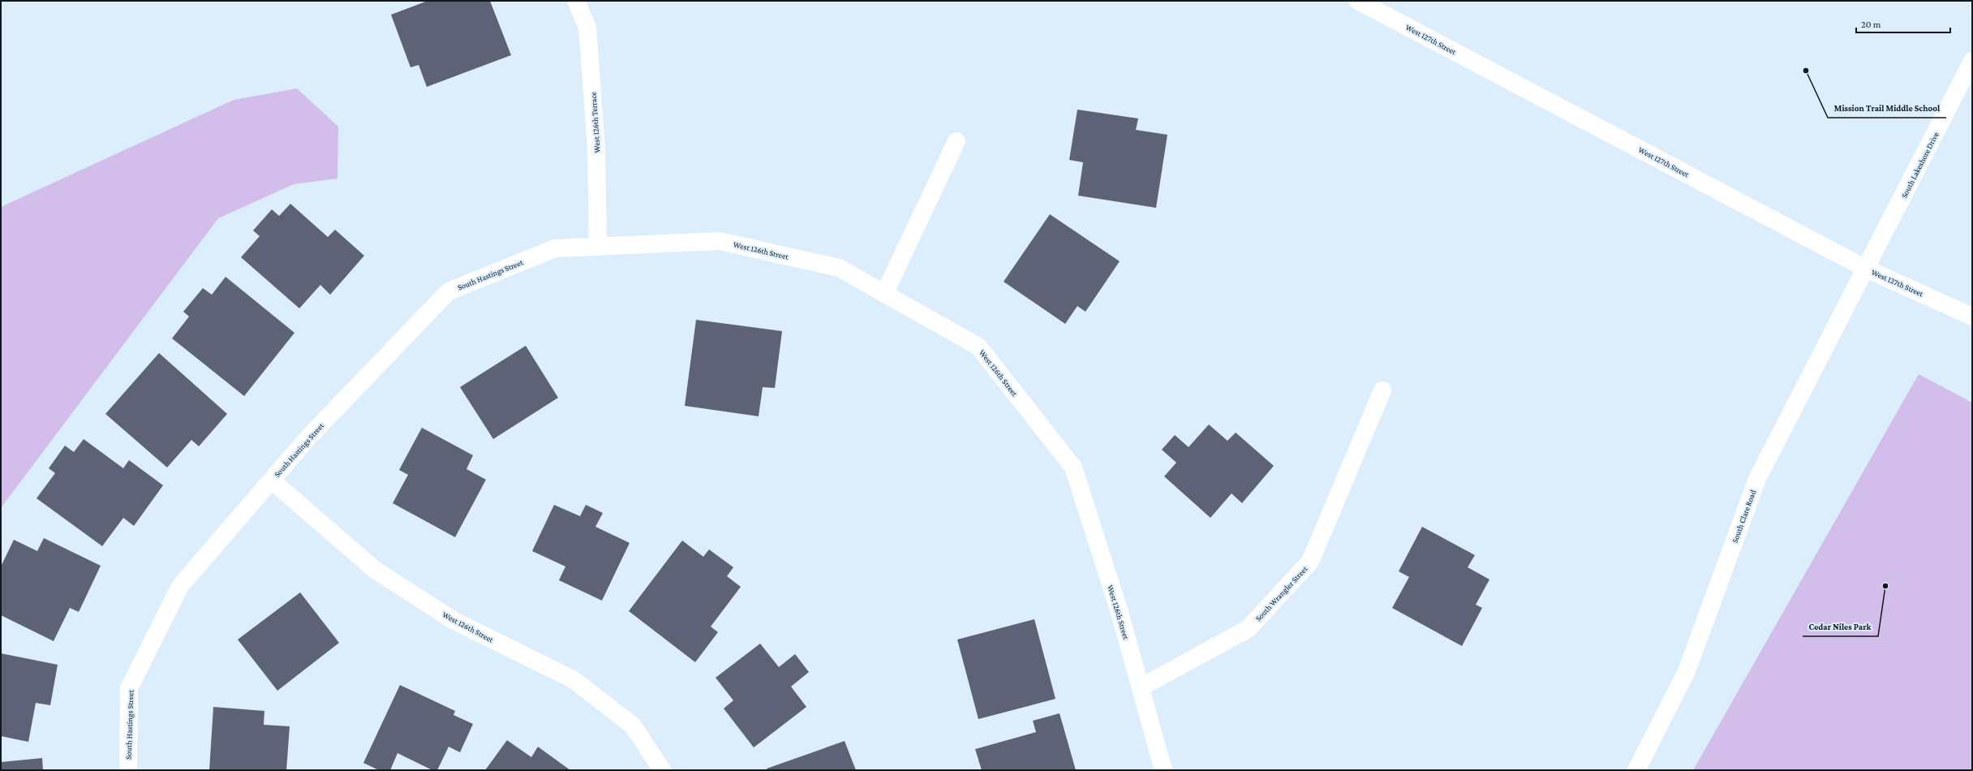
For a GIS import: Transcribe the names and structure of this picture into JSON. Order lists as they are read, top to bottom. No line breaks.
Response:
{"streets":{"street":["West 127th Street","West 126th Terrace","South Lakeshore Drive","West 126th Street","South Hastings Street","South Clare Road","South Wrangler Street"]},"crossings":[["West 127th Street","South Lakeshore Drive"],["West 127th Street","South Clare Road"],["West 126th Terrace","West 126th Street"],["West 126th Terrace","South Hastings Street"],["South Lakeshore Drive","South Clare Road"],["West 126th Street","South Hastings Street"],["West 126th Street","South Wrangler Street"]],"places":["Mission Trail Middle School","Cedar Niles Park"],"scale_bar":"20 m"}
